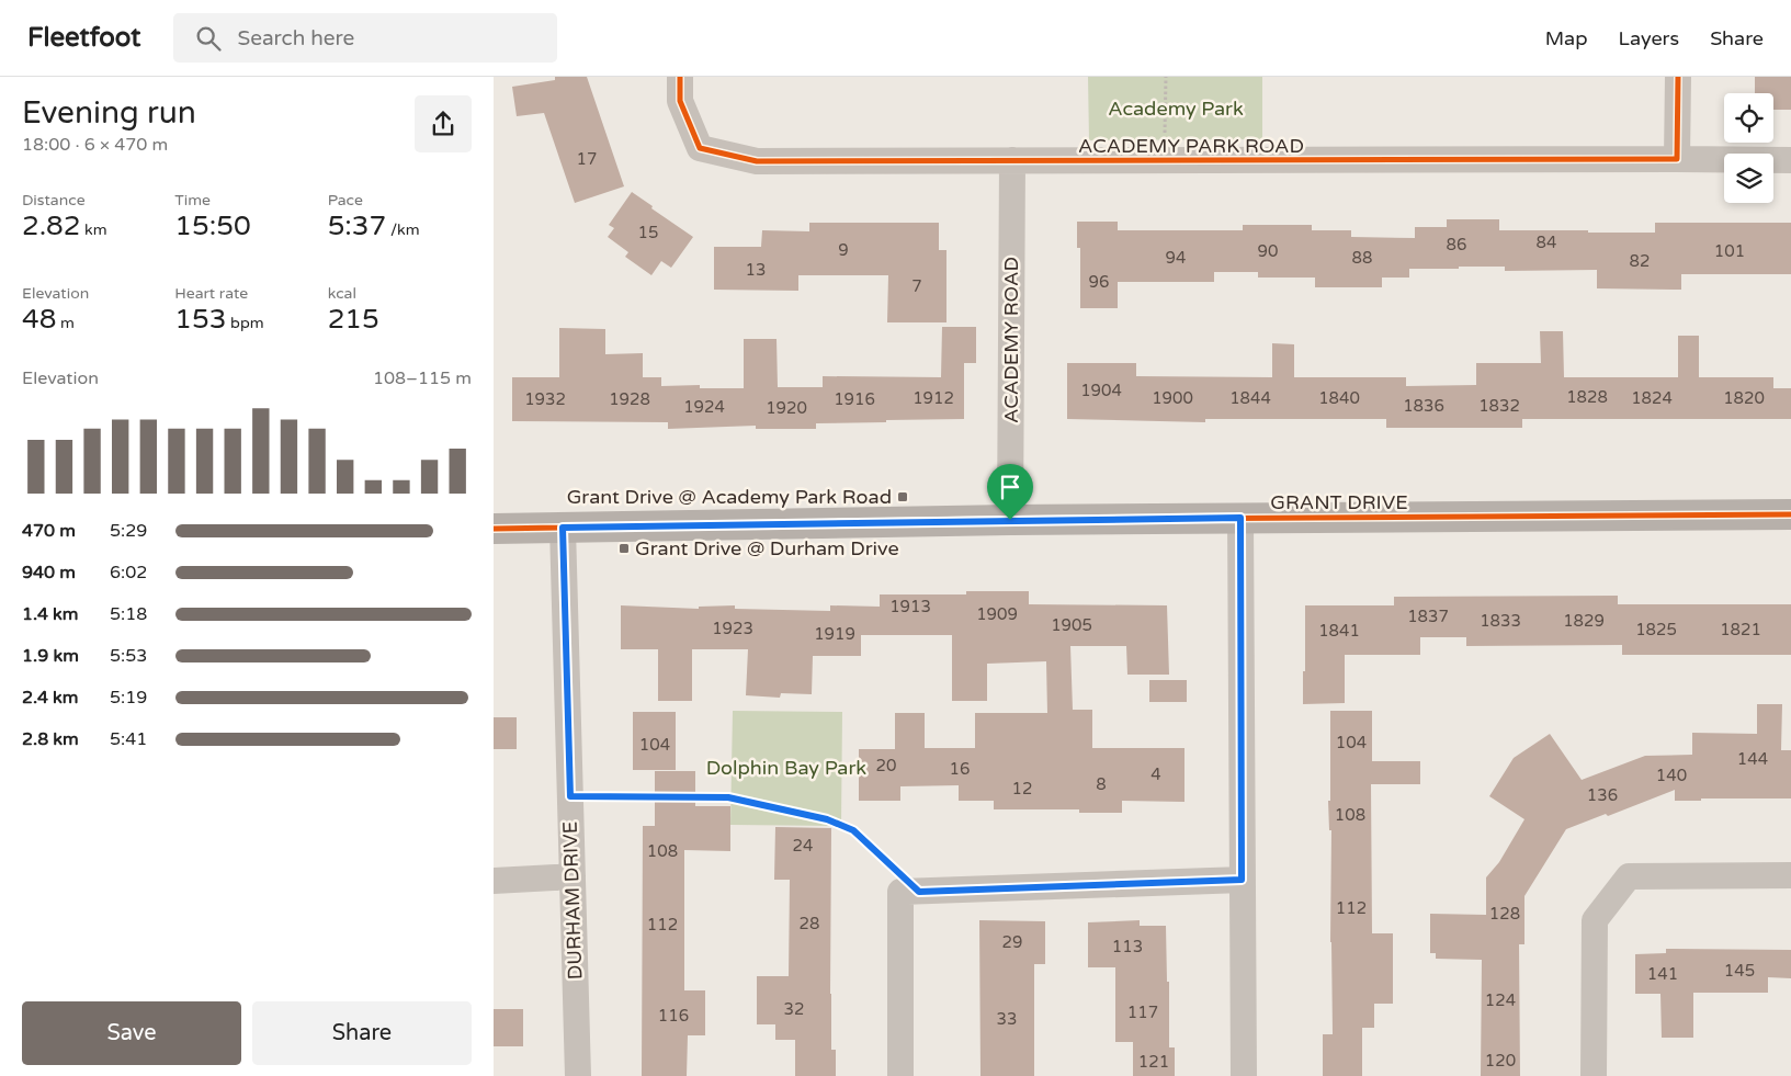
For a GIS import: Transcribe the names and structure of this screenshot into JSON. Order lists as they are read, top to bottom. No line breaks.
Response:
{"streets":{"street":["ACADEMY PARK ROAD","ACADEMY ROAD","GRANT DRIVE","DURHAM DRIVE"]},"crossings":[["ACADEMY PARK ROAD","ACADEMY ROAD"],["ACADEMY ROAD","GRANT DRIVE"],["GRANT DRIVE","DURHAM DRIVE"]],"parks":["Academy Park","Dolphin Bay Park"],"places":{"transit":["Grant Drive @ Academy Park Road","Grant Drive @ Durham Drive"]},"house_numbers":["17","15","84","86","9","90","101","94","88","82","13","96","7","1904","1828","1912","1900","1844","1840","1824","1820","1932","1928","1916","1836","1832","1924","1920","1913","1909","1837","1833","1829","1905","1923","1825","1821","1841","1919","104","104","144","20","16","4","140","8","12","136","108","24","108","112","128","28","112","29","113","145","141","124","32","117","116","33","120","121"],"page":{"header":"Fleetfoot","search":"Search here","nav":["Map","Layers","Share"],"heading":["Evening run","18:00 · 6 × 470 m"],"stats":[["Distance","2.82 km"],["Time","15:50"],["Pace","5:37 /km"],["Elevation","48 m"],["Heart rate","153 bpm"],["kcal","215"]],"chart":["Elevation","108–115 m"],"list":[{"name":"470 m","note":"5:29"},{"name":"940 m","note":"6:02"},{"name":"1.4 km","note":"5:18"},{"name":"1.9 km","note":"5:53"},{"name":"2.4 km","note":"5:19"},{"name":"2.8 km","note":"5:41"}],"buttons":["Save","Share"]}}
